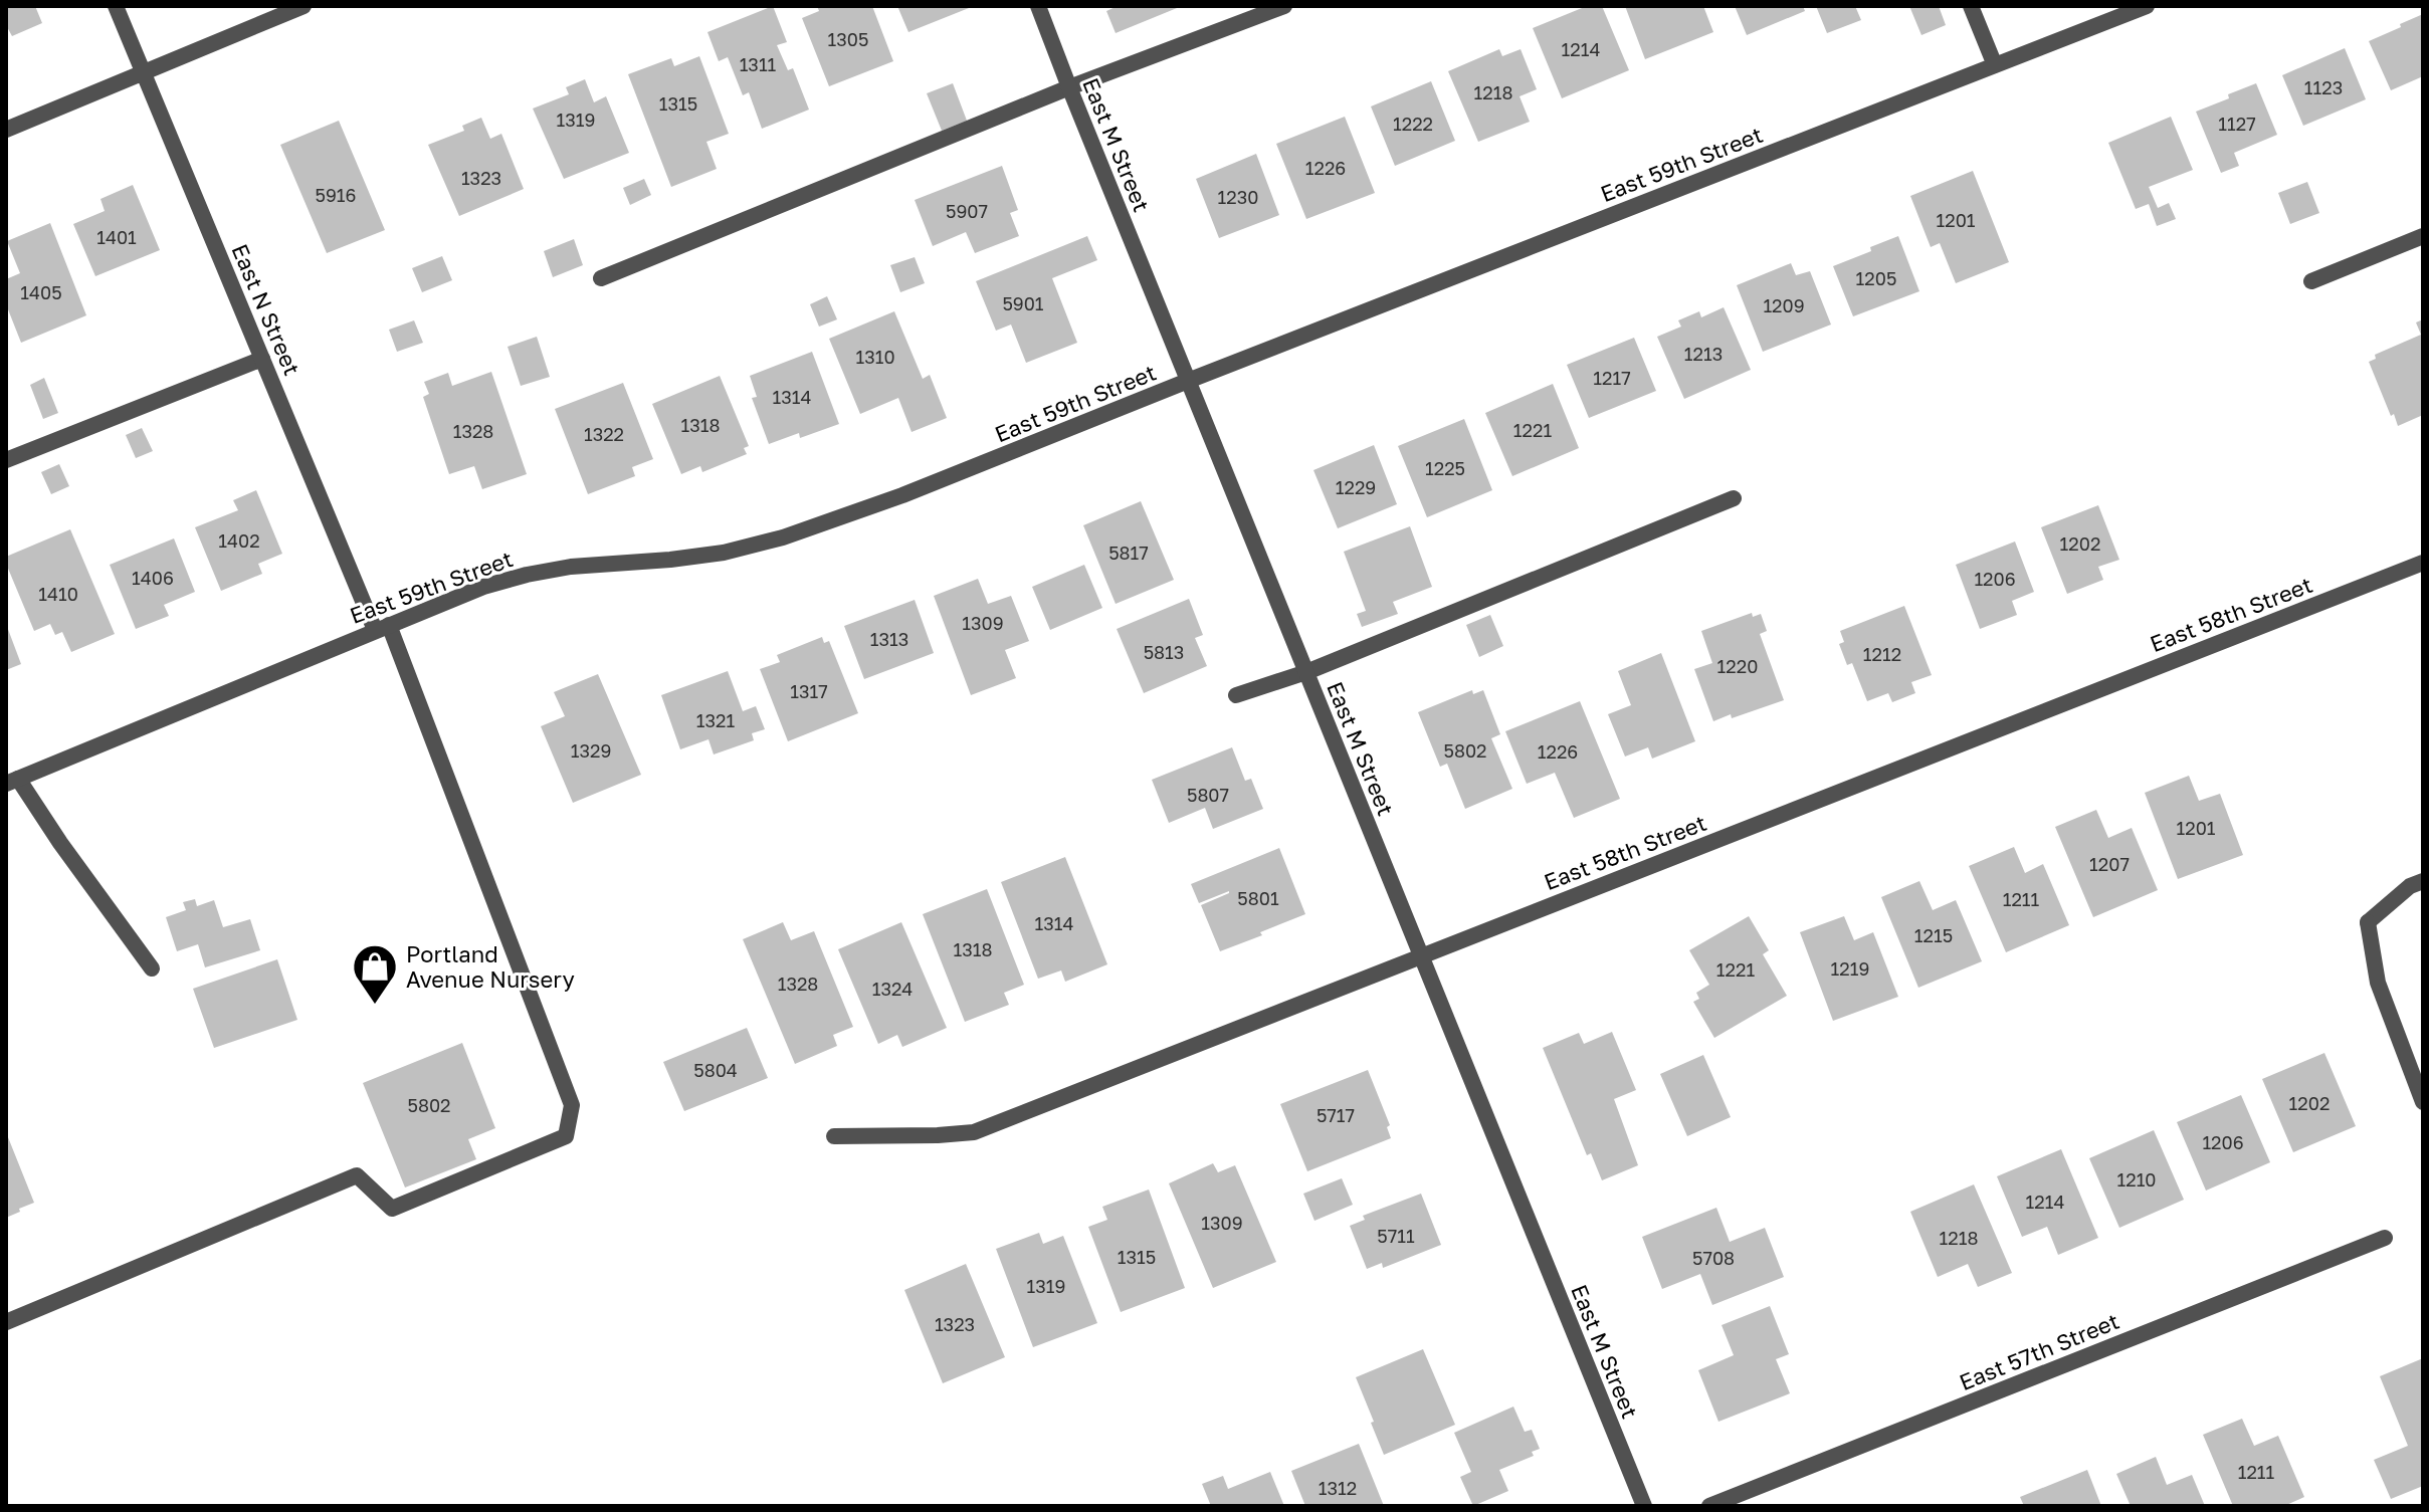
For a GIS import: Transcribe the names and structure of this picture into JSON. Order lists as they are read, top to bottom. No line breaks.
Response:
{"streets":{"street":["East M Street","East 59th Street","East N Street","East 58th Street","East 57th Street"]},"crossings":[["East M Street","East 59th Street"],["East M Street","East 58th Street"],["East 59th Street","East N Street"]],"places":{"shop":["Portland Avenue Nursery"]},"house_numbers":["1305","1214","1311","1123","1218","1315","1319","1222","1127","1226","1323","5916","1230","5907","1201","1401","1205","1405","5901","1209","1213","1310","1217","1314","1318","1221","1328","1322","1225","1229","1402","1202","5817","1406","1206","1410","1309","1313","5813","1212","1220","1317","1321","1329","5802","1226","5807","1201","1207","5801","1211","1314","1215","1318","1219","1221","1328","1324","5804","1202","5802","5717","1206","1210","1214","1309","5711","1218","1315","5708","1319","1323","1211","1312"]}
